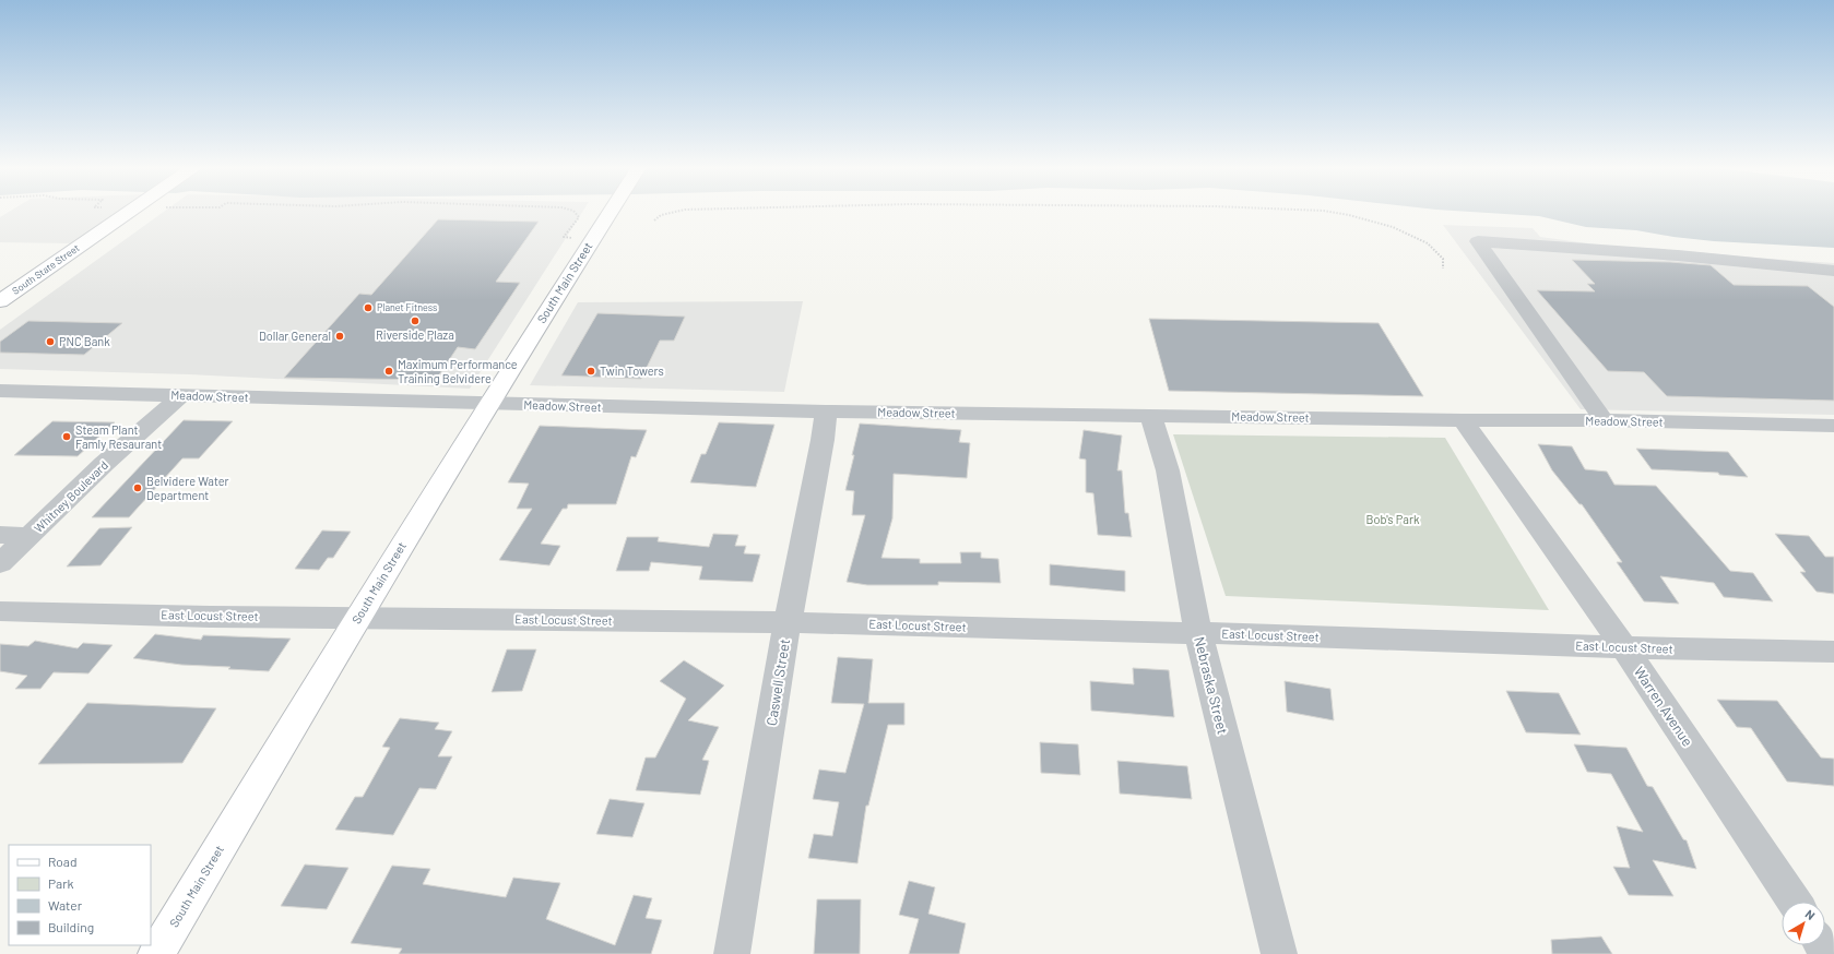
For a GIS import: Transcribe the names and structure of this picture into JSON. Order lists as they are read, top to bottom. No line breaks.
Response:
{"streets":{"main road":["South State Street","South Main Street"],"street":["Meadow Street","Whitney Boulevard","East Locust Street","Caswell Street","Nebraska Street","Warren Avenue"]},"crossings":[["South Main Street","Meadow Street"],["South Main Street","East Locust Street"],["Meadow Street","Whitney Boulevard"],["Meadow Street","Caswell Street"],["Meadow Street","Nebraska Street"],["Meadow Street","Warren Avenue"],["East Locust Street","Caswell Street"],["East Locust Street","Nebraska Street"],["East Locust Street","Warren Avenue"]],"parks":["Bob's Park"],"places":["Planet Fitness","Riverside Plaza","Dollar General","PNC Bank","Maximum Performance Training Belvidere","Twin Towers","Steam Plant Famly Resaurant","Belvidere Water Department"],"legend":["Road","Park","Water","Building"],"north":"top right"}
